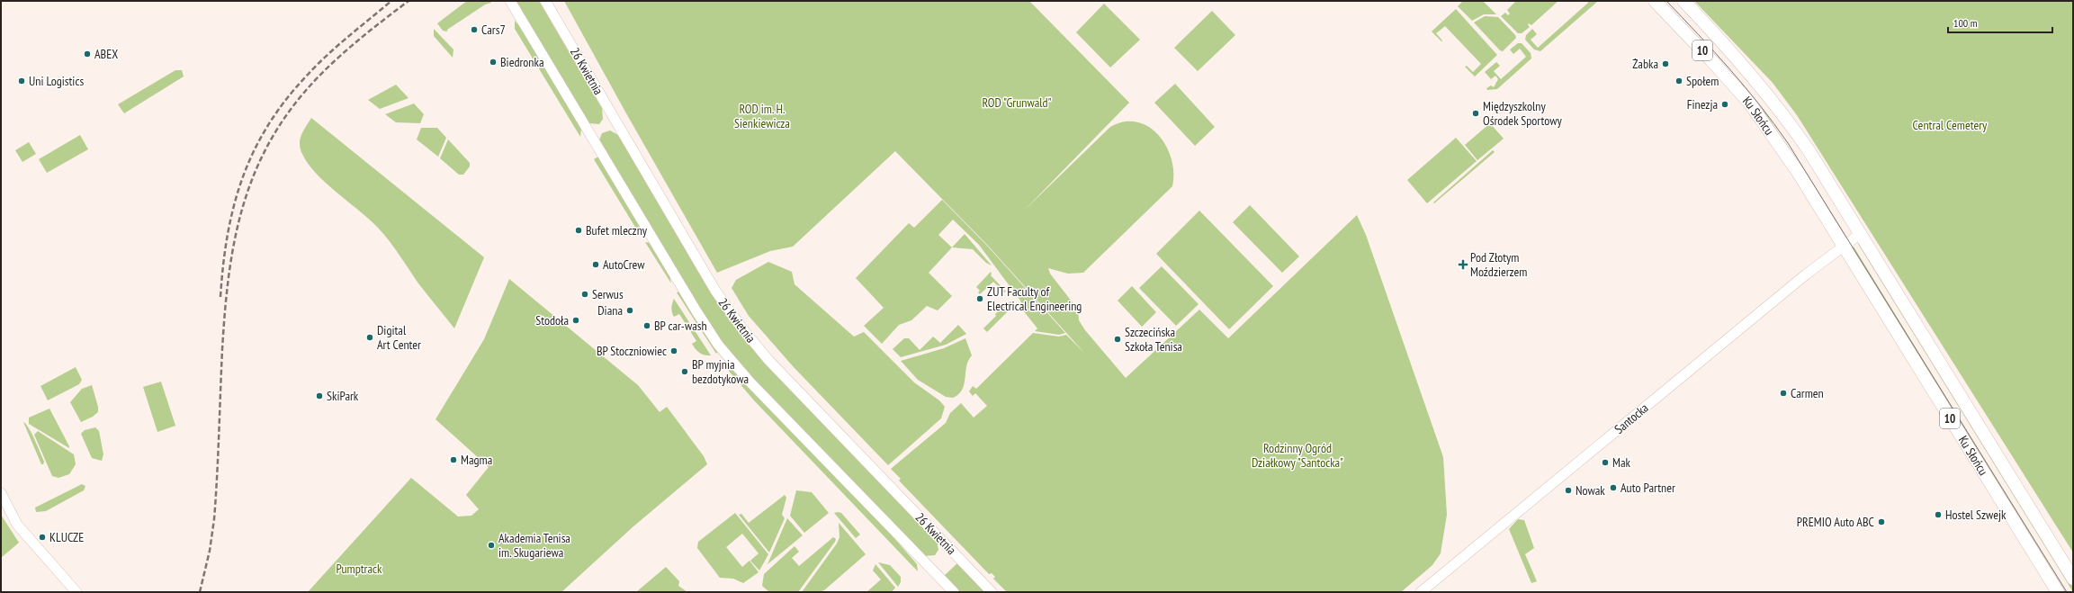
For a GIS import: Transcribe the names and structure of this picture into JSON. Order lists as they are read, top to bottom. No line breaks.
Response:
{"streets":{"main road":["10","Ku Słońcu"],"street":["26 Kwietnia","Santocka"]},"crossings":[["Ku Słońcu","Santocka"]],"parks":["ROD \"Grunwald\"","ROD im. H. Sienkiewicza","Central Cemetery","Rodzinny Ogród Działkowy \"Santocka\"","Pumptrack"],"places":{"other":["Cars7","ABEX","Biedronka","Żabka","Uni Logistics","Społem","Finezja","Międzyszkolny Ośrodek Sportowy","Bufet mleczny","AutoCrew","Serwus","ZUT Faculty of Electrical Engineering","Diana","Stodoła","BP car-wash","Digital Art Center","Szczecińska Szkoła Tenisa","BP Stoczniowiec","BP myjnia bezdotykowa","Carmen","SkiPark","Magma","Mak","Auto Partner","Nowak","Hostel Szwejk","PREMIO Auto ABC","KLUCZE","Akademia Tenisa im. Skugariewa"],"health":["Pod Złotym Moździerzem"]},"scale_bar":"100 m"}
